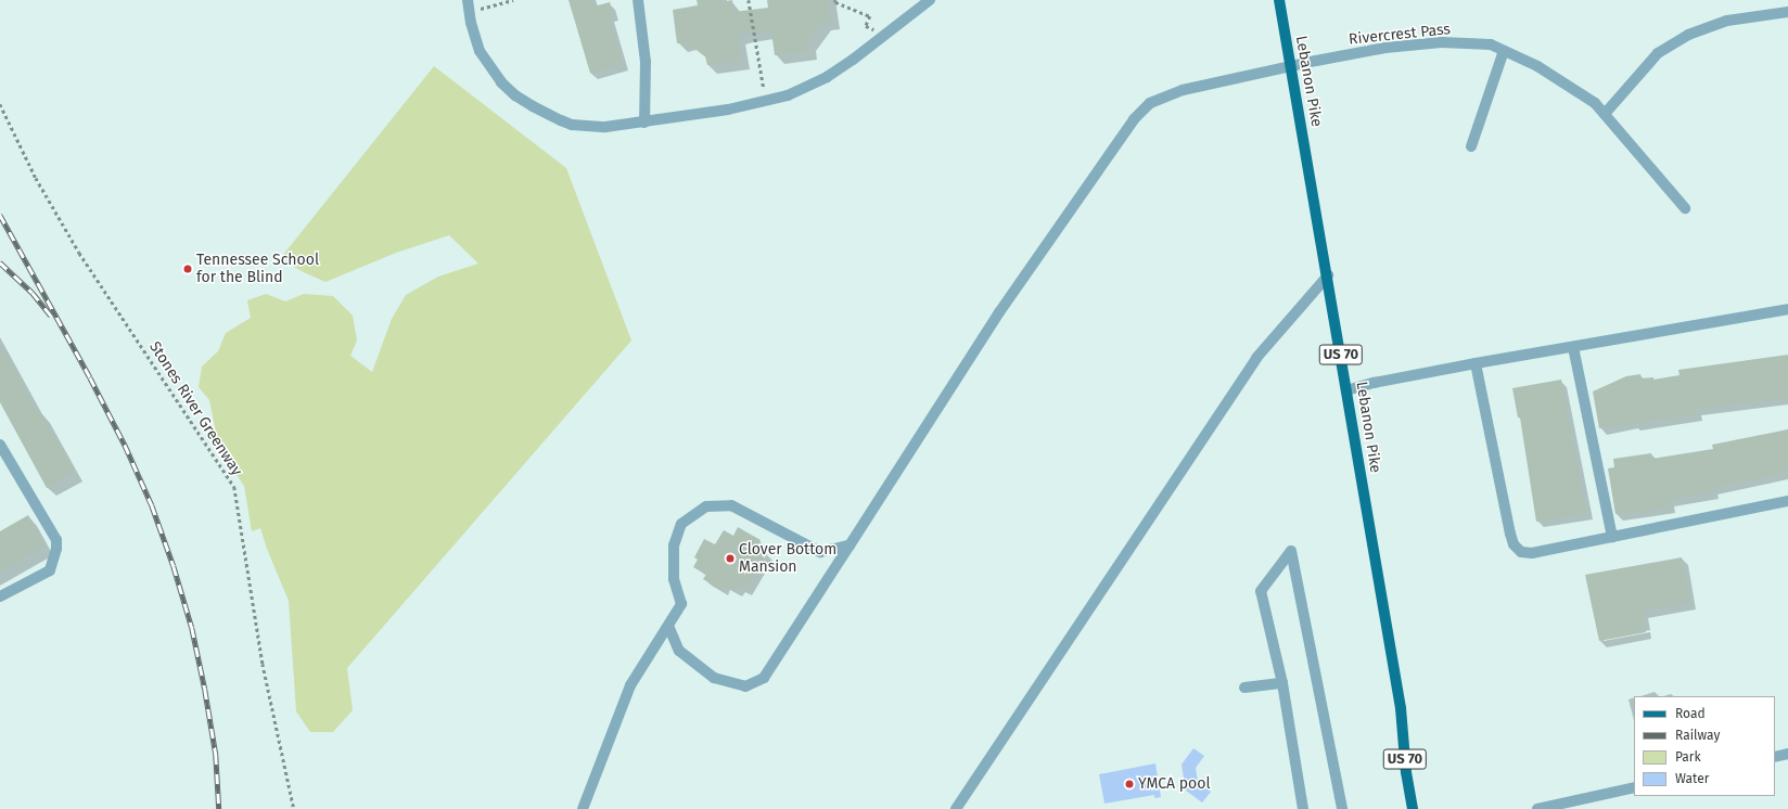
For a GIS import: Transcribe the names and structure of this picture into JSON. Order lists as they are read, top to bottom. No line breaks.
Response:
{"streets":{"main road":["Lebanon Pike","US 70"],"street":["Rivercrest Pass"],"path":["Stones River Greenway"]},"crossings":[["Rivercrest Pass","Lebanon Pike"]],"places":["Tennessee School for the Blind","Clover Bottom Mansion","YMCA pool"],"legend":["Road","Railway","Park","Water"]}
